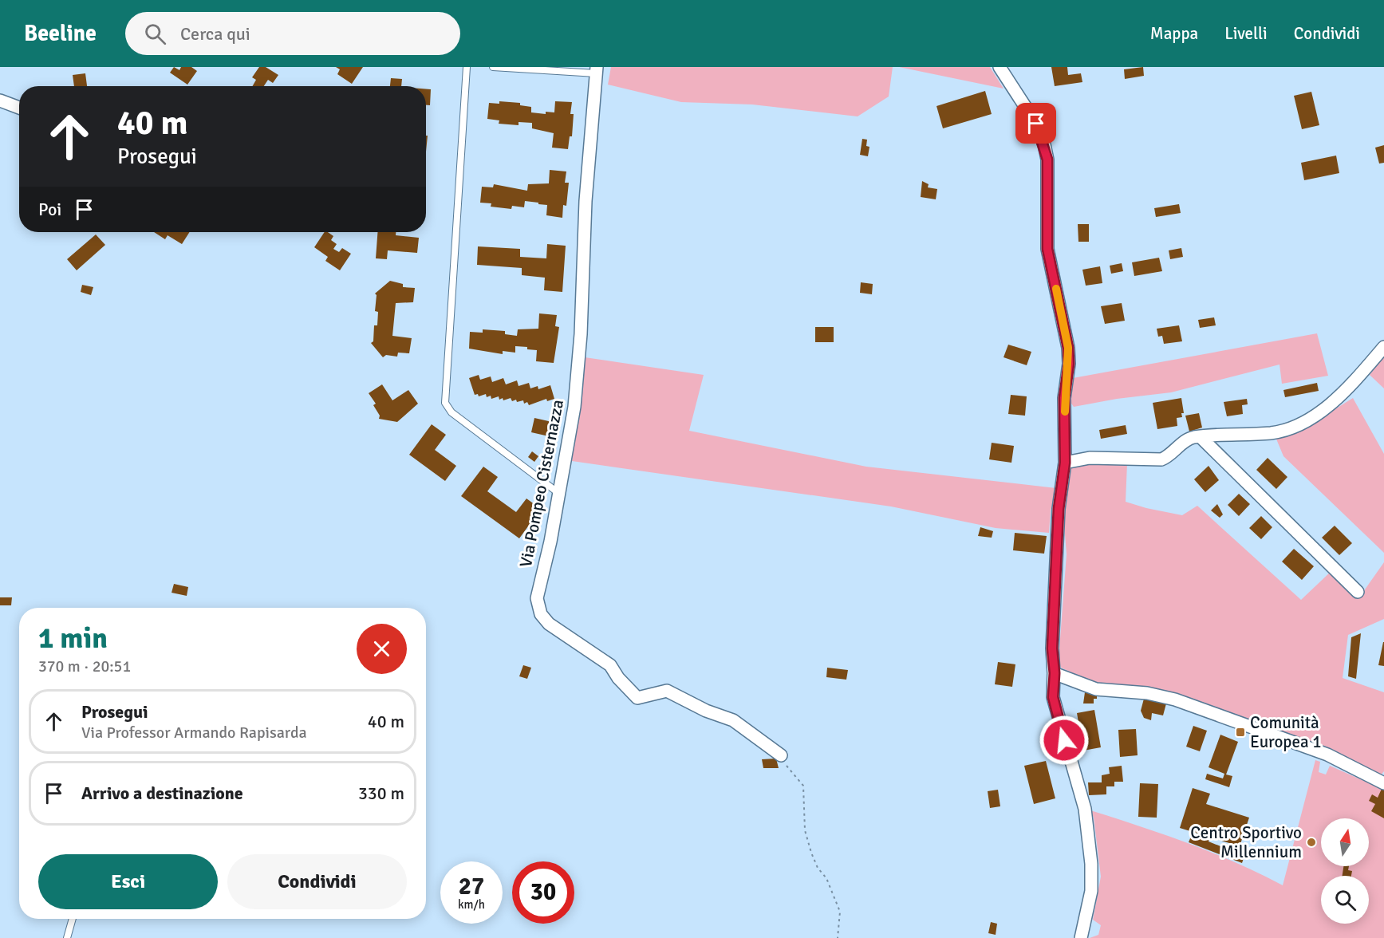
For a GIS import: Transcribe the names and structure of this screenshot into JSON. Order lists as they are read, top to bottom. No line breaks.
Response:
{"streets":{"street":["Via Pompeo Cisternazza"]},"places":{"transit":["Comunità Europea 1"],"other":["Centro Sportivo Millennium"]},"north":"top","page":{"header":"Beeline","search":"Cerca qui","nav":["Mappa","Livelli","Condividi"],"turn":["40 m","Prosegui"],"then":"Poi","heading":["1 min","370 m · 20:51"],"list":[{"name":"Prosegui","note":"Via Professor Armando Rapisarda","value":"40 m"},{"name":"Arrivo a destinazione","value":"330 m"}],"buttons":["Esci","Condividi"],"speed":"27 km/h","limit":"30"}}
